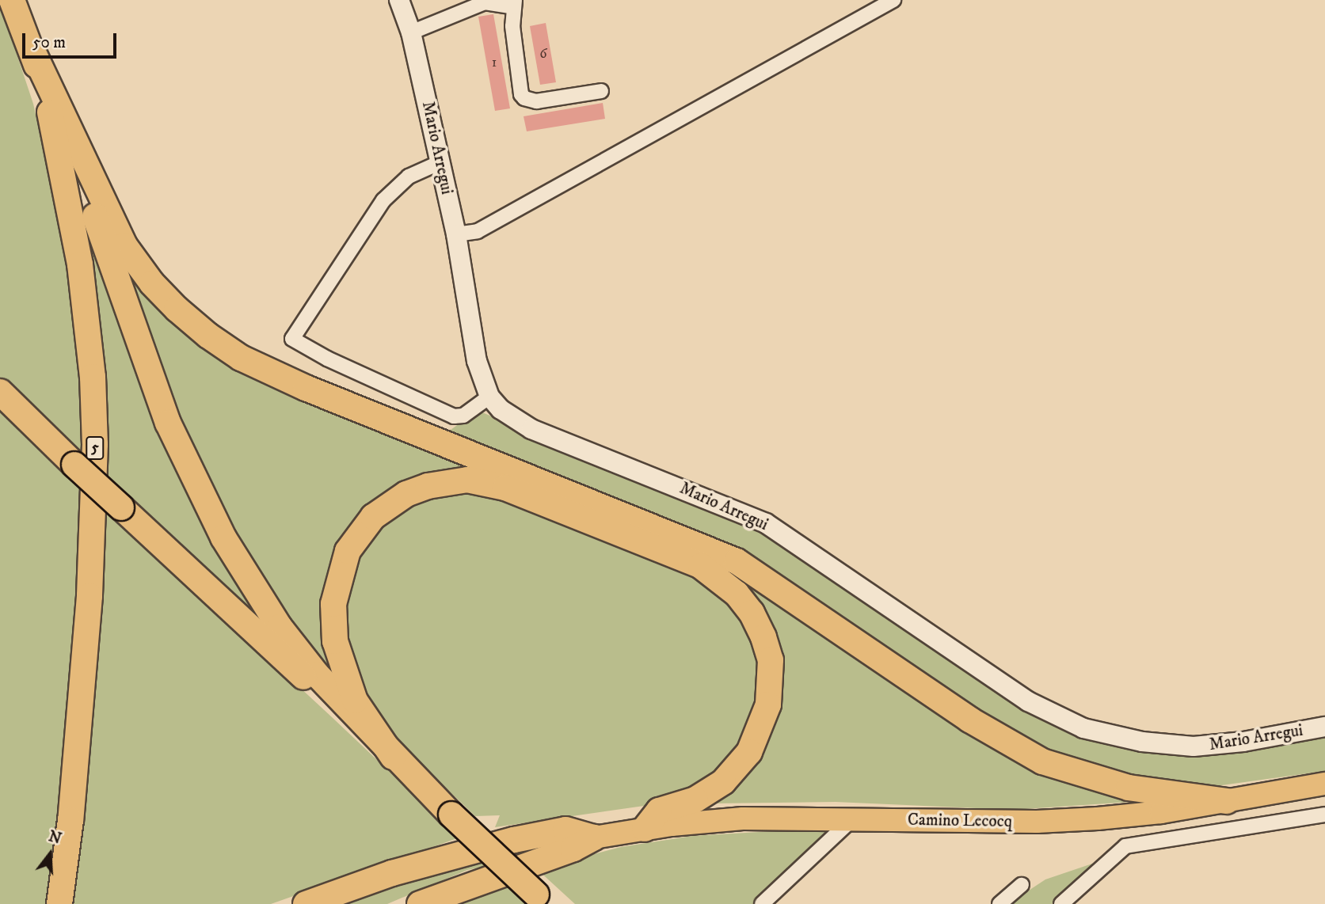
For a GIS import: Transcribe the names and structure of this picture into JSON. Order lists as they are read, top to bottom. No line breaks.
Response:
{"streets":{"highway":["5"],"main road":["Camino Lecocq"],"street":["Mario Arregui"]},"house_numbers":["6","1"],"scale_bar":"50 m","north":"top"}
